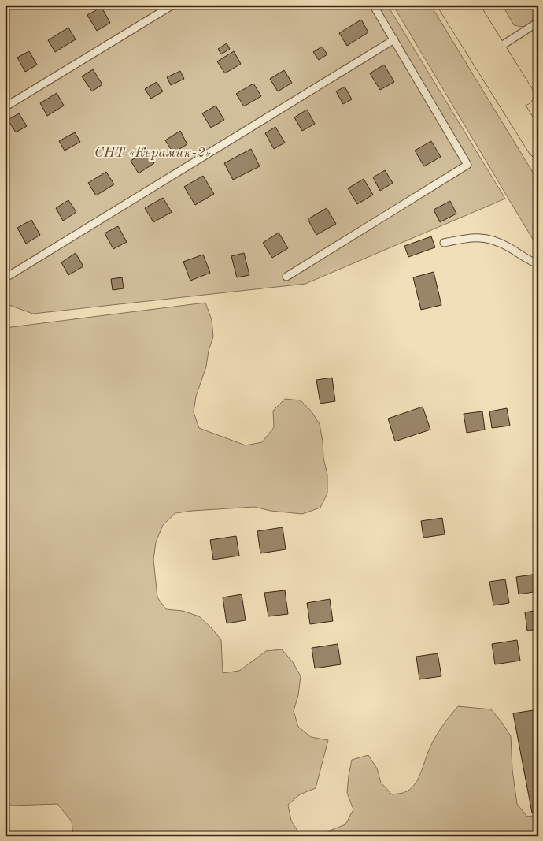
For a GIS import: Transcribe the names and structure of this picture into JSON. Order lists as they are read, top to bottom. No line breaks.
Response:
{"parks":["СНТ «Керамик-2»"]}
